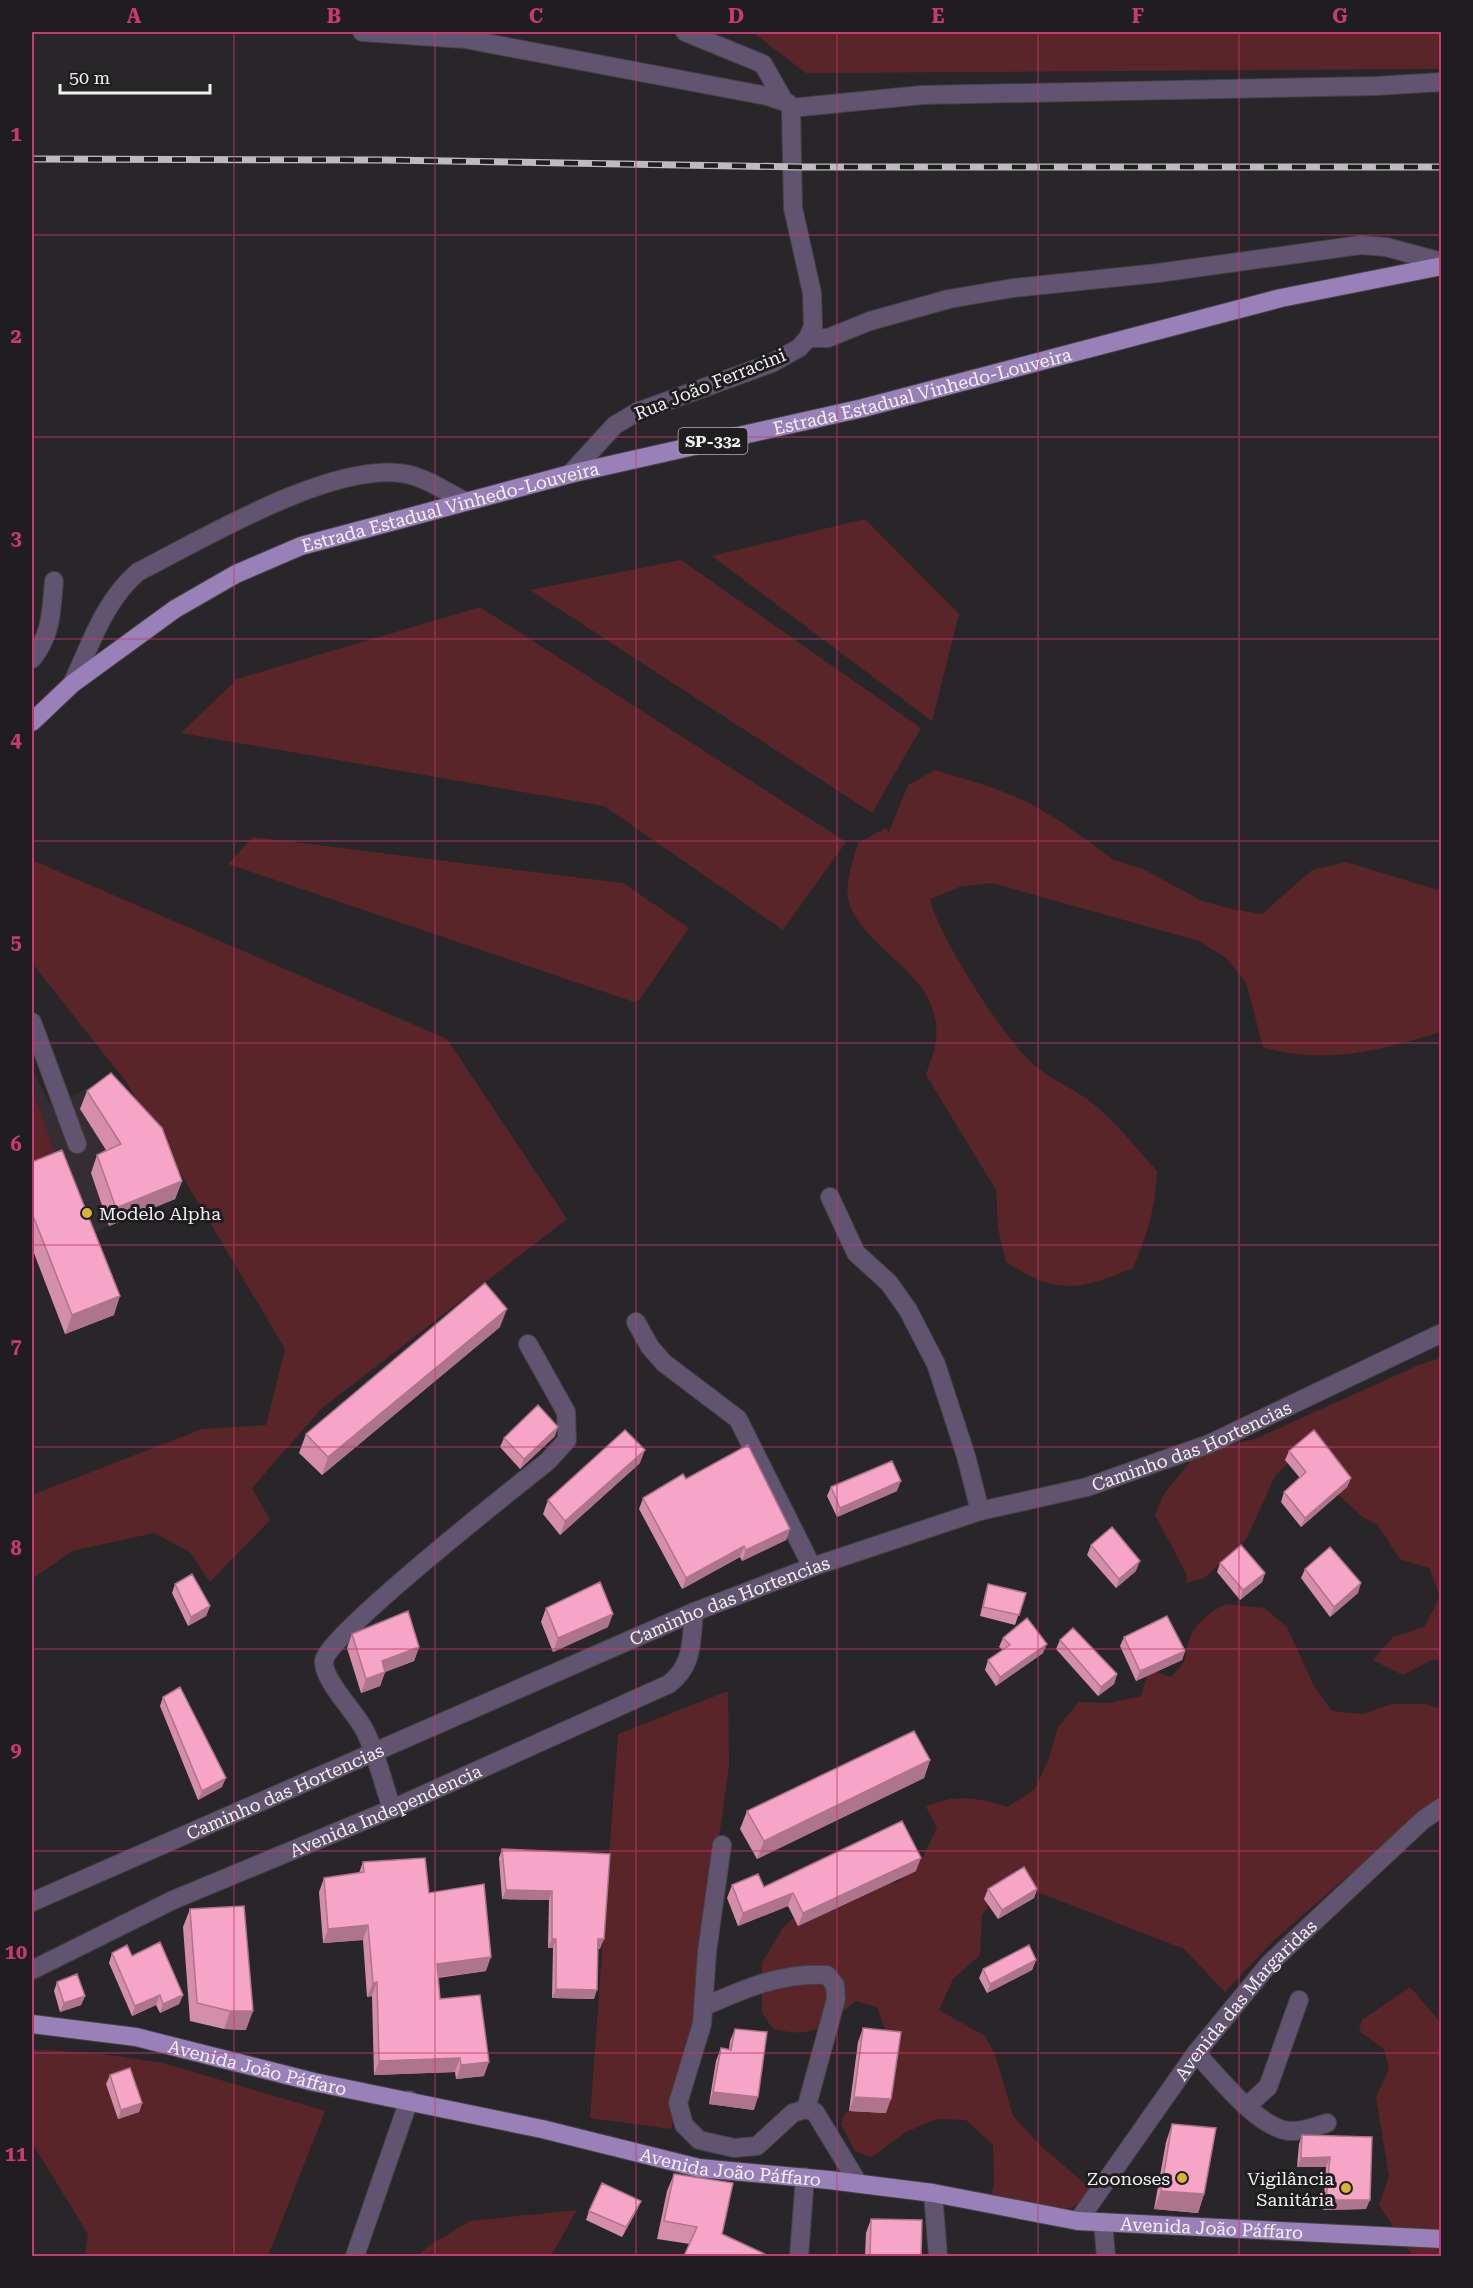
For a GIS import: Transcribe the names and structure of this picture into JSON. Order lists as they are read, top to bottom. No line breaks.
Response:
{"streets":{"main road":["Estrada Estadual Vinhedo-Louveira","SP-332","Avenida João Páffaro"],"street":["Rua João Ferracini","Caminho das Hortencias","Avenida Independencia","Avenida das Margaridas"]},"crossings":[["Rua João Ferracini","Estrada Estadual Vinhedo-Louveira"],["Caminho das Hortencias","Avenida Independencia"],["Avenida das Margaridas","Avenida João Páffaro"]],"places":["Modelo Alpha","Zoonoses","Vigilância Sanitária"],"scale_bar":"50 m","grid":{"columns":["A","B","C","D","E","F","G"],"rows":["1","2","3","4","5","6","7","8","9","10","11"]}}
